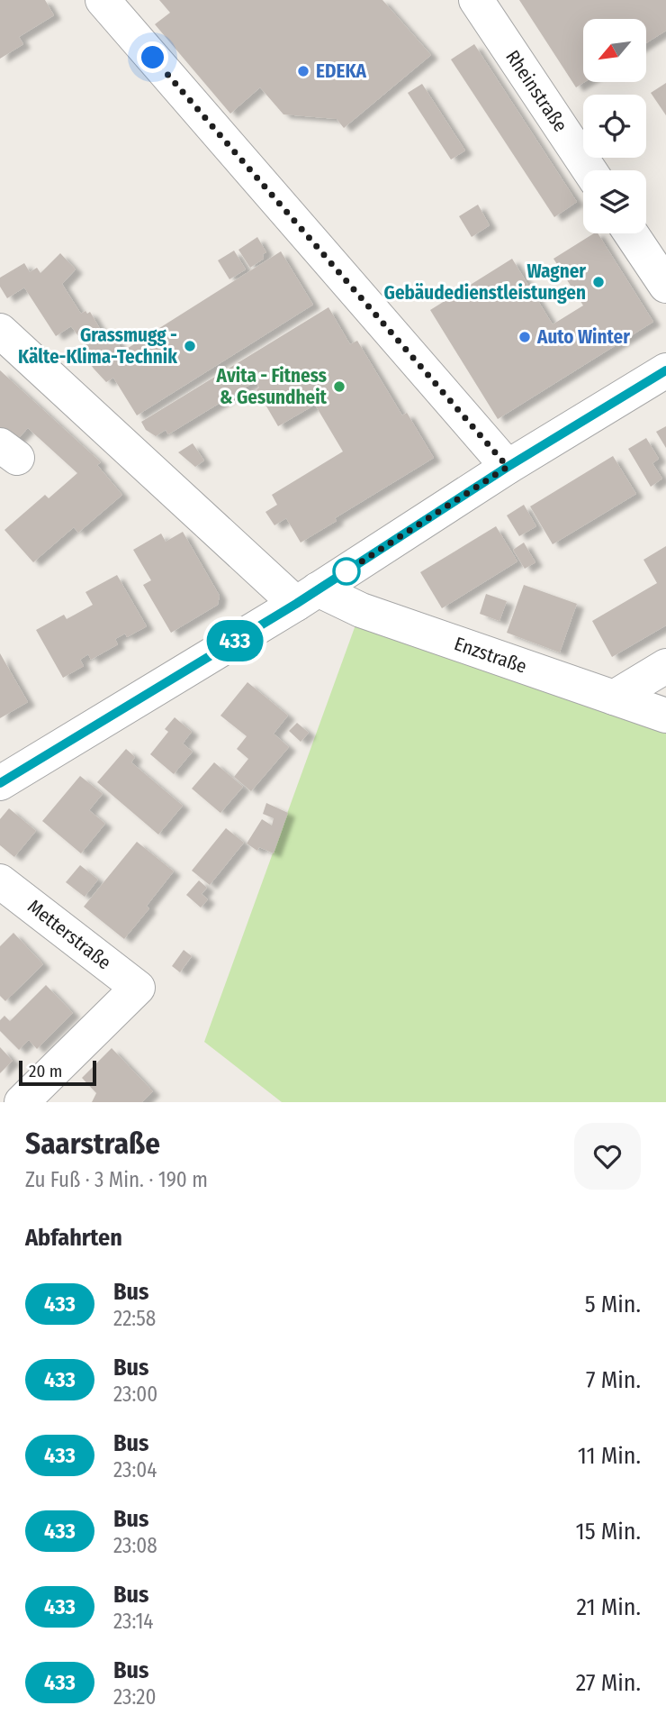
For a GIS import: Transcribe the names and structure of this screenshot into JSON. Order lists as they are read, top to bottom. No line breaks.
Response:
{"streets":{"street":["Rheinstraße","Enzstraße","Metterstraße"]},"places":["EDEKA","Wagner Gebäudedienstleistungen","Auto Winter","Grassmugg - Kälte-Klima-Technik","Avita - Fitness & Gesundheit"],"lines":["bus line 433"],"scale_bar":"20 m","north":"bottom left","page":{"on_map":"433","scale":"20 m","heading":[["Saarstraße","Zu Fuß · 3 Min. · 190 m"],"Abfahrten"],"list":[{"mark":"433","name":"Bus","note":"22:58","value":"5 Min."},{"mark":"433","name":"Bus","note":"23:00","value":"7 Min."},{"mark":"433","name":"Bus","note":"23:04","value":"11 Min."},{"mark":"433","name":"Bus","note":"23:08","value":"15 Min."},{"mark":"433","name":"Bus","note":"23:14","value":"21 Min."},{"mark":"433","name":"Bus","note":"23:20","value":"27 Min."}]}}
